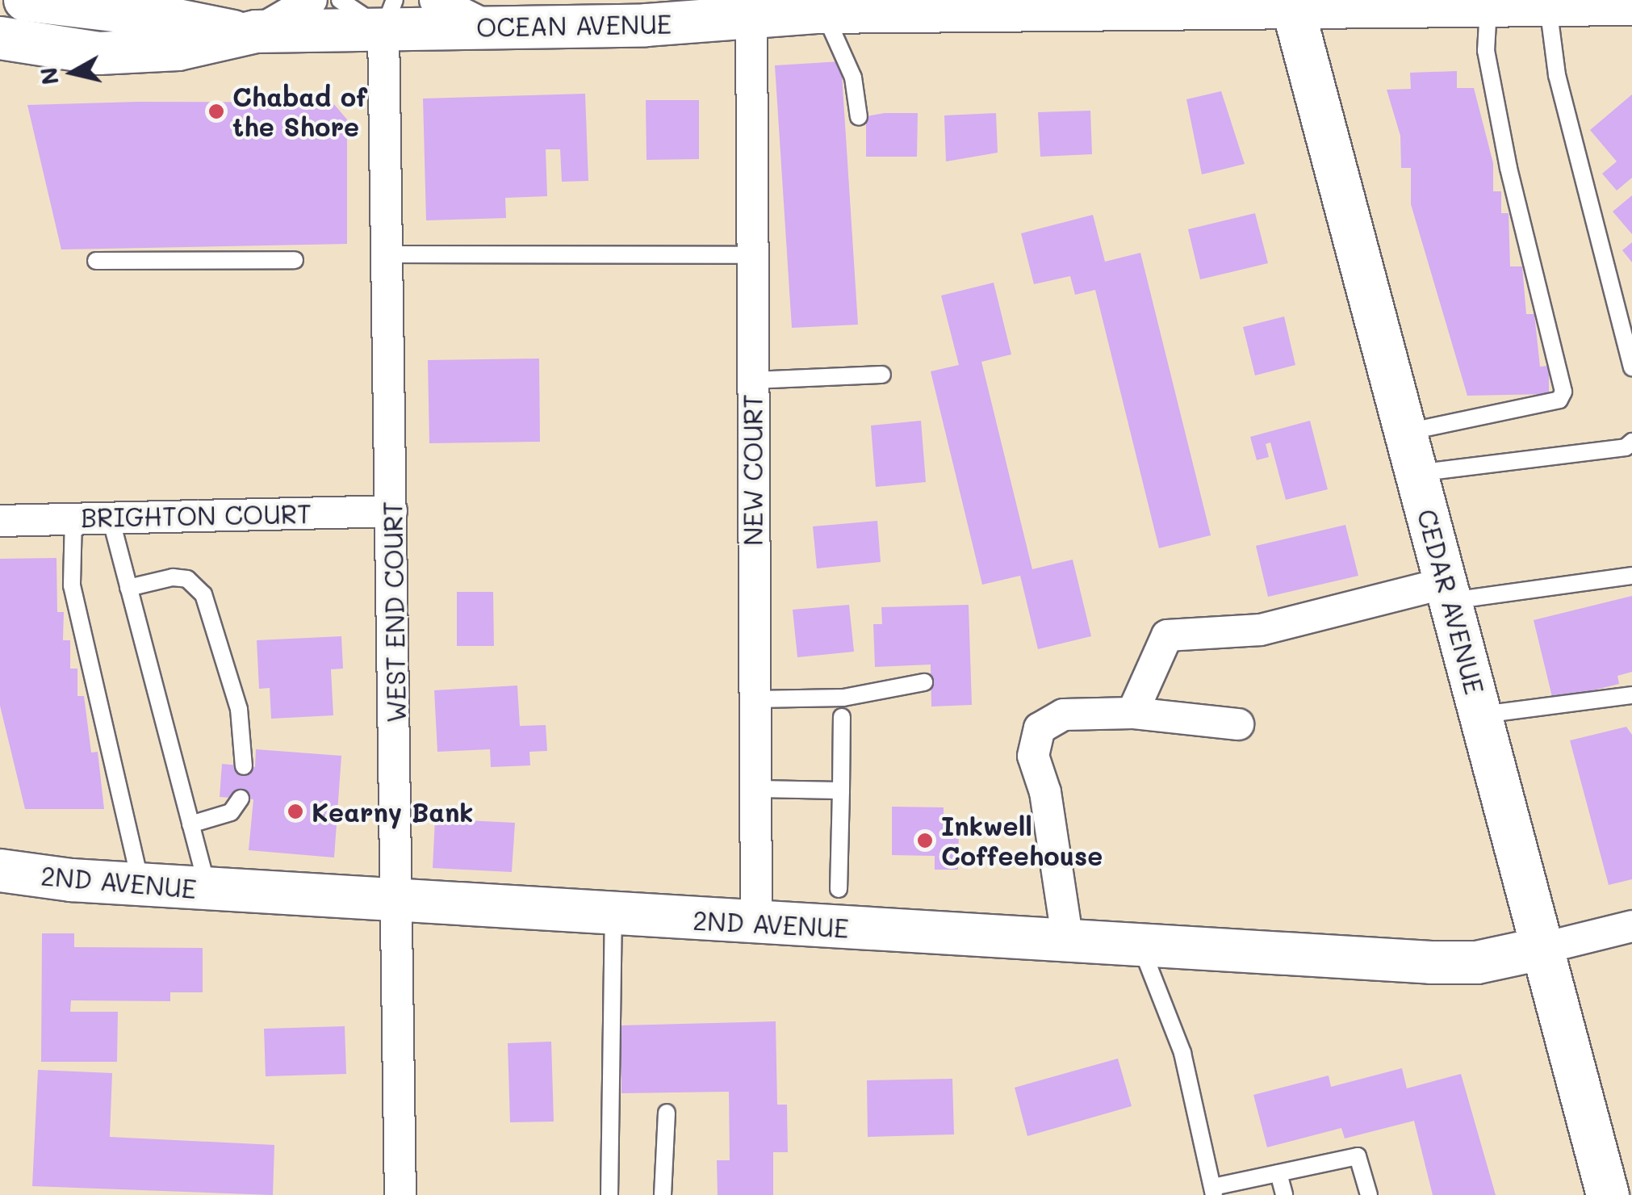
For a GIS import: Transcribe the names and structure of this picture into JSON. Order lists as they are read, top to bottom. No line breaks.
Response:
{"streets":{"main road":["OCEAN AVENUE","CEDAR AVENUE","2ND AVENUE"],"street":["NEW COURT","BRIGHTON COURT","WEST END COURT"]},"crossings":[["OCEAN AVENUE","NEW COURT"],["OCEAN AVENUE","CEDAR AVENUE"],["OCEAN AVENUE","WEST END COURT"],["NEW COURT","2ND AVENUE"],["BRIGHTON COURT","WEST END COURT"],["CEDAR AVENUE","2ND AVENUE"],["WEST END COURT","2ND AVENUE"]],"places":["Chabad of the Shore","Kearny Bank","Inkwell Coffeehouse"],"north":"left"}
